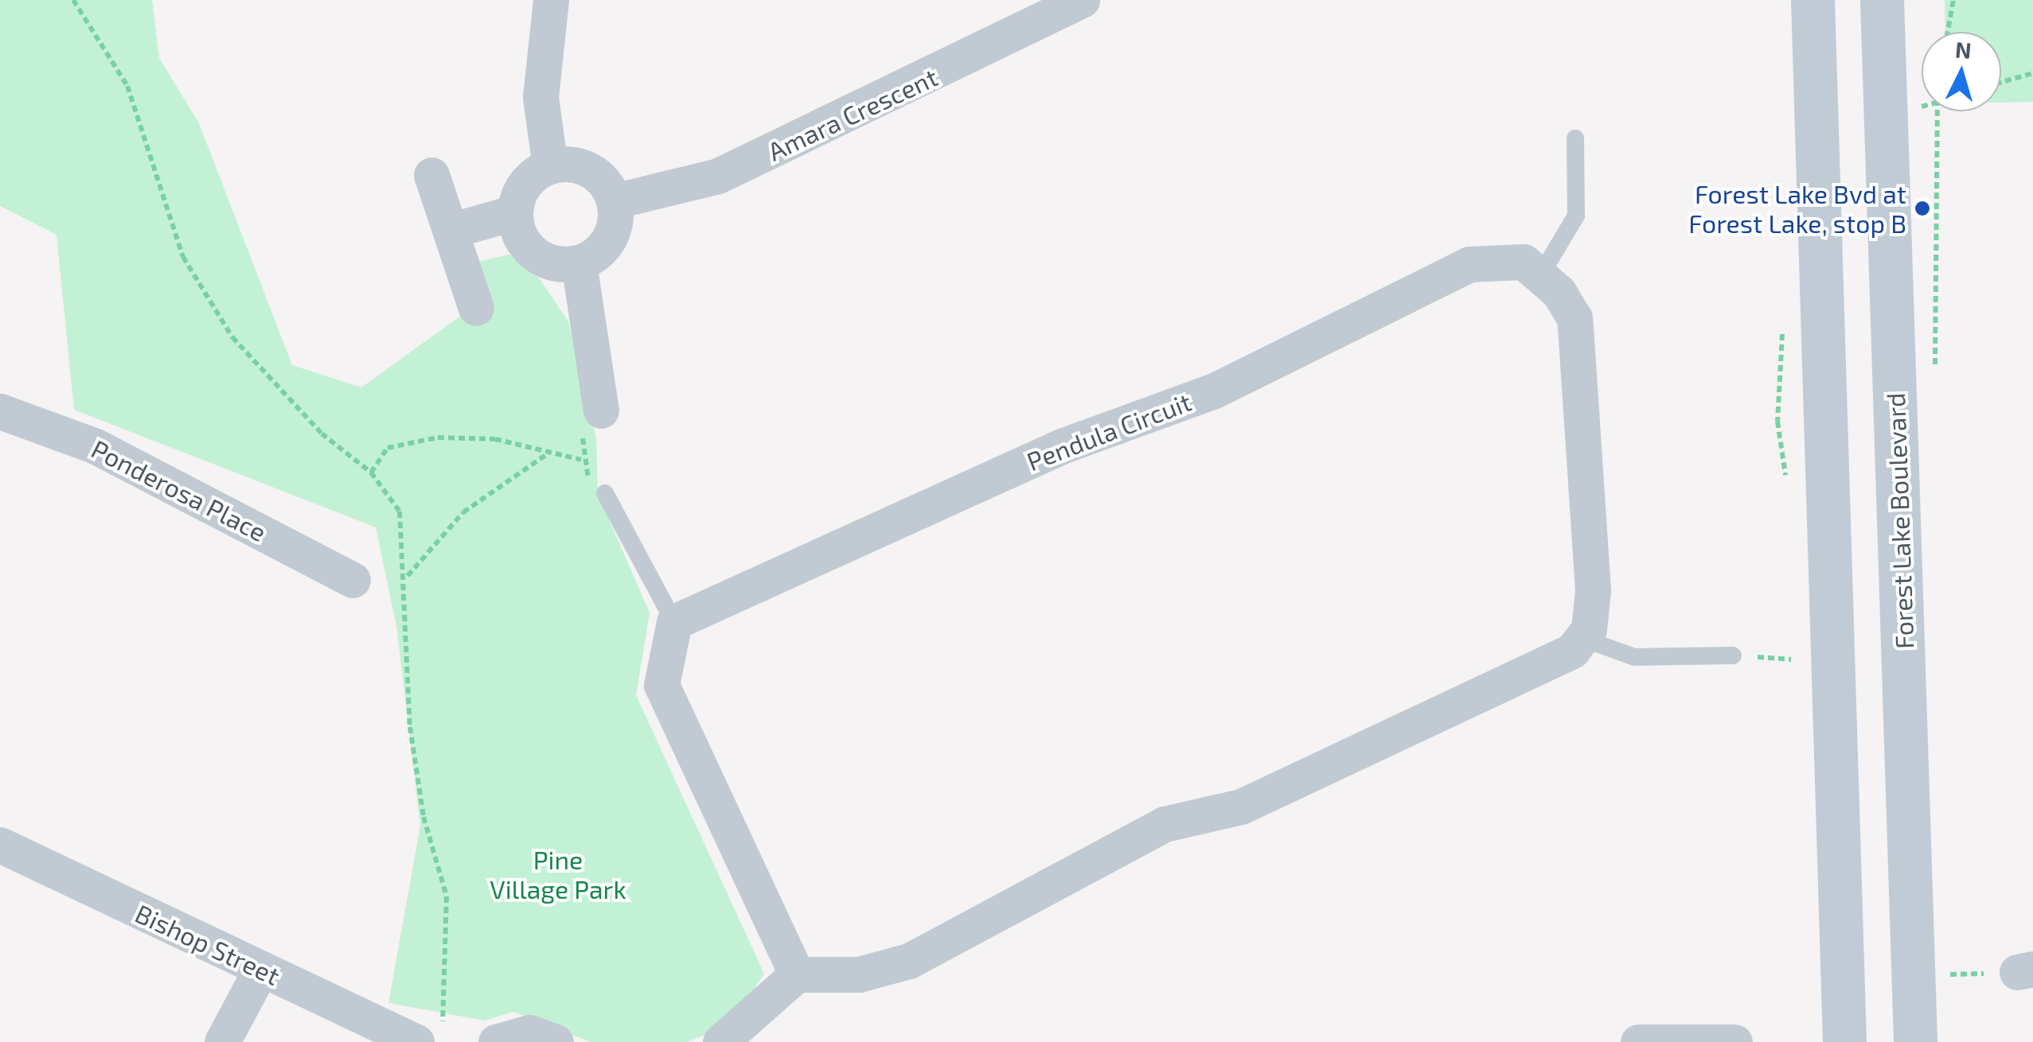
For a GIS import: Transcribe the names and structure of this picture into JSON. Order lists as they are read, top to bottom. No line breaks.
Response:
{"streets":{"main road":["Forest Lake Boulevard"],"street":["Amara Crescent","Pendula Circuit","Ponderosa Place","Bishop Street"]},"parks":["Pine Village Park"],"places":["Forest Lake Bvd at Forest Lake, stop B"],"north":"top"}
